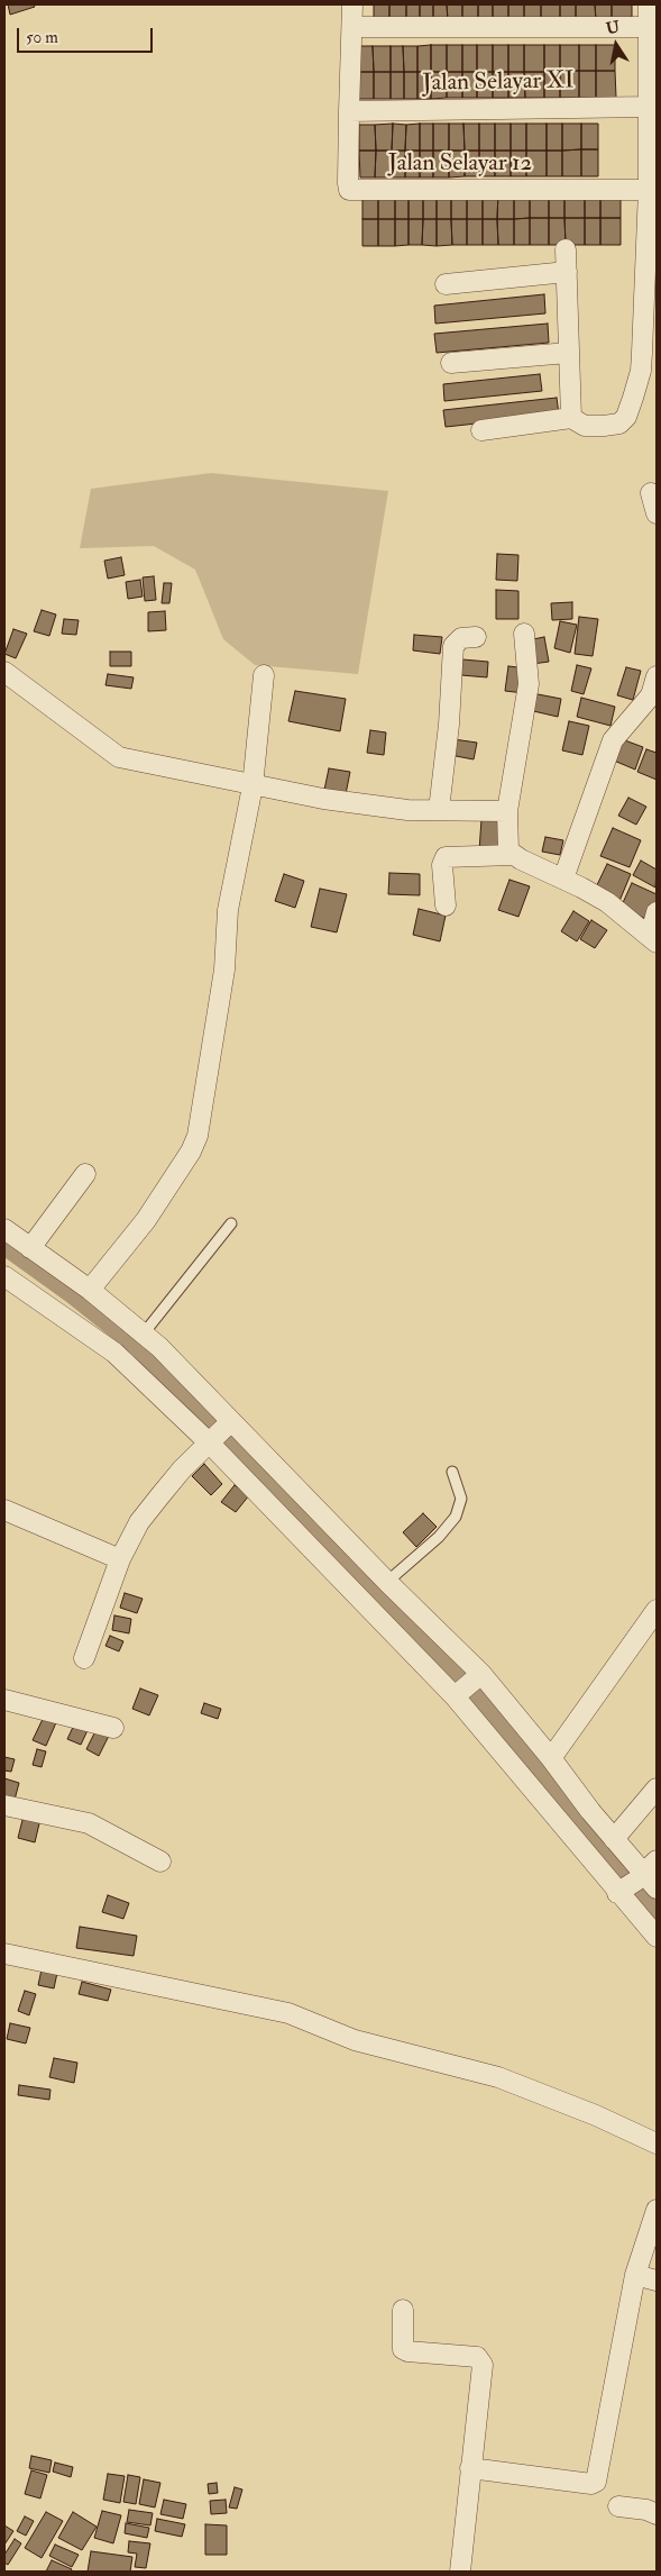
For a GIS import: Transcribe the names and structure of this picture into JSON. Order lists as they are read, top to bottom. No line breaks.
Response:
{"streets":{"street":["Jalan Selayar XI","Jalan Selayar 12"]},"crossings":[["Jalan Selayar XI","Jalan Selayar 12"]],"scale_bar":"50 m","north":"top"}
